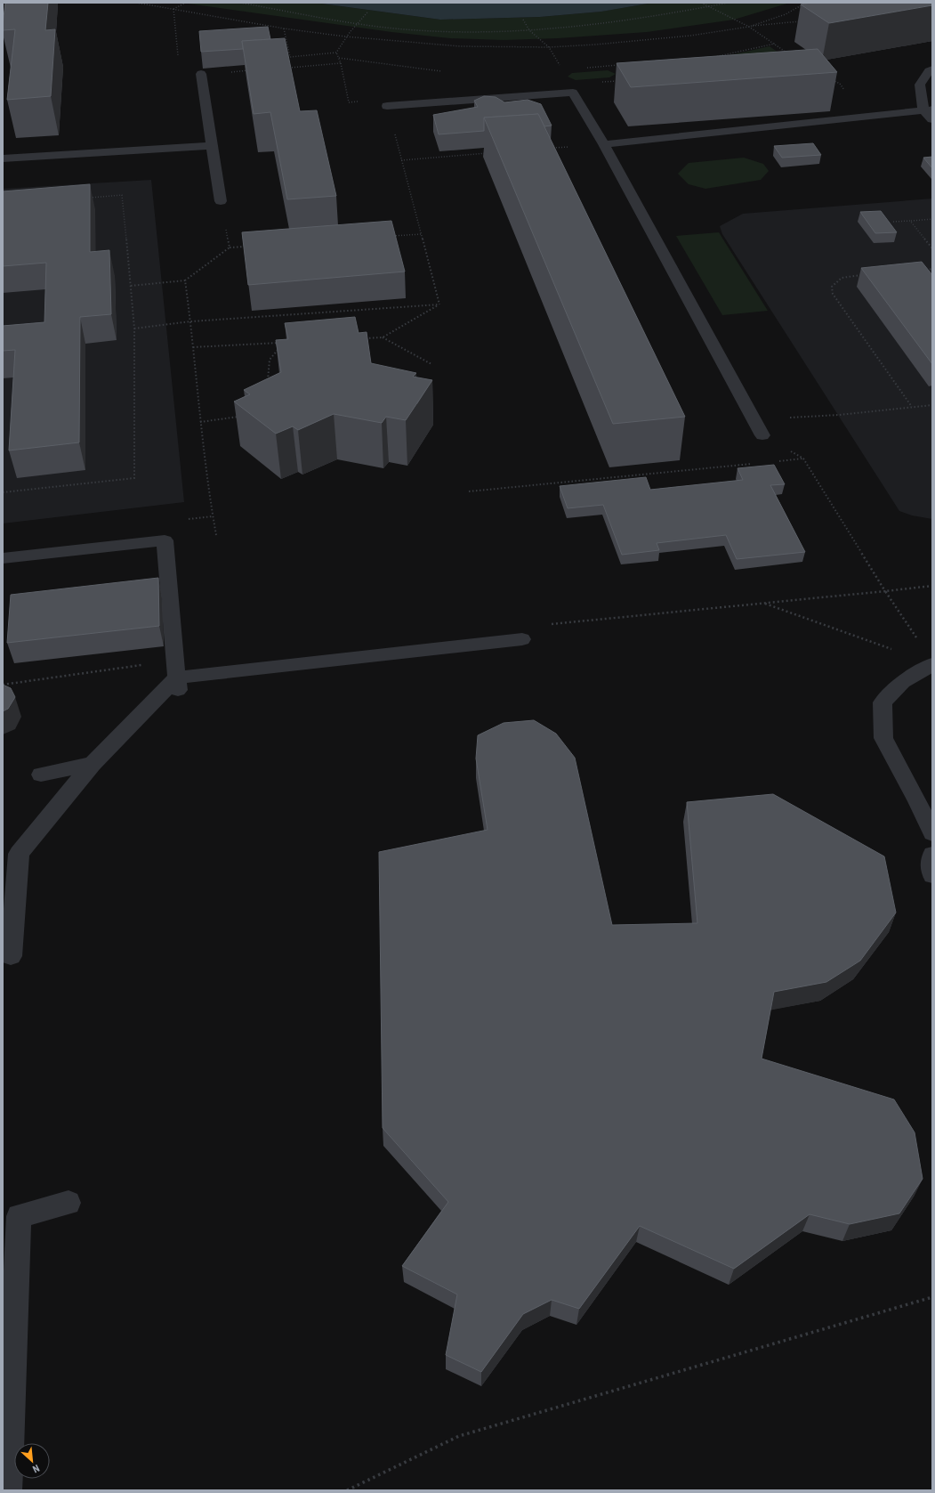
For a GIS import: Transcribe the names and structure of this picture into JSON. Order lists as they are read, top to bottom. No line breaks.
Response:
{"north":"bottom right"}
